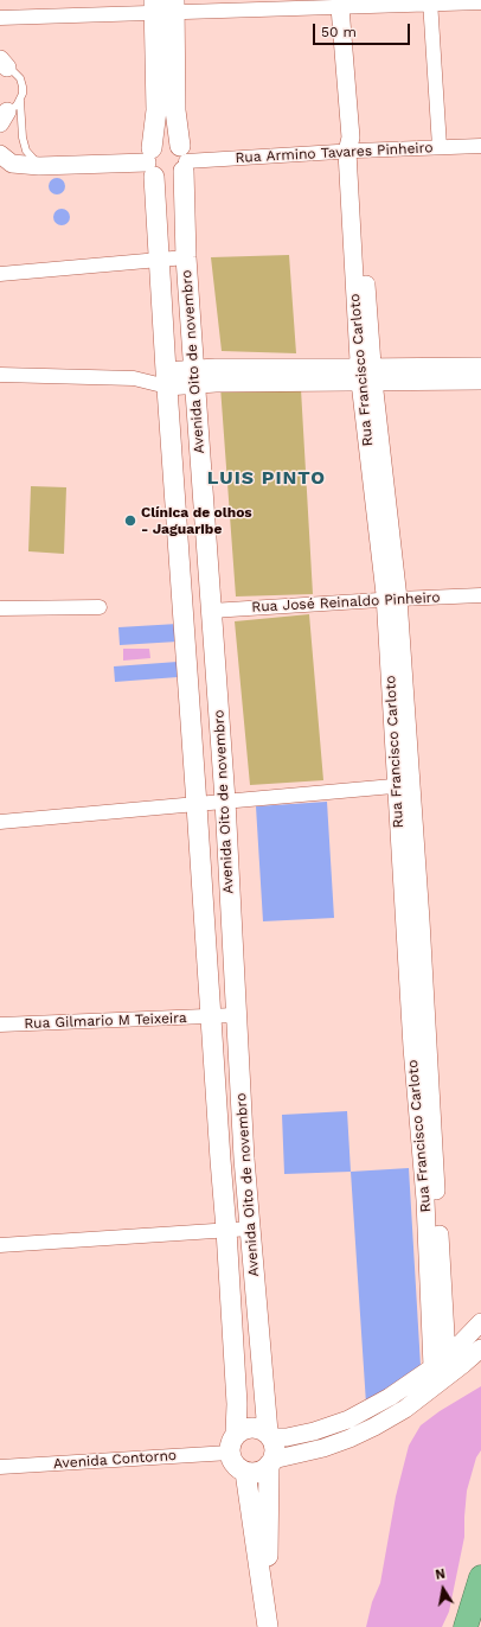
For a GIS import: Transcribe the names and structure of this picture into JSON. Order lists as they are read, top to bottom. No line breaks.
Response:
{"streets":{"main road":["Avenida Oito de novembro"],"street":["Rua Armino Tavares Pinheiro","Rua Francisco Carloto","Rua José Reinaldo Pinheiro","Rua Gilmario M Teixeira","Avenida Contorno"]},"crossings":[["Rua Armino Tavares Pinheiro","Avenida Oito de novembro"],["Rua Armino Tavares Pinheiro","Rua Francisco Carloto"],["Avenida Oito de novembro","Rua José Reinaldo Pinheiro"],["Avenida Oito de novembro","Rua Gilmario M Teixeira"],["Avenida Oito de novembro","Avenida Contorno"],["Rua Francisco Carloto","Rua José Reinaldo Pinheiro"]],"districts":["LUIS PINTO"],"places":["Clínica de olhos - Jaguaribe"],"scale_bar":"50 m","north":"top"}
